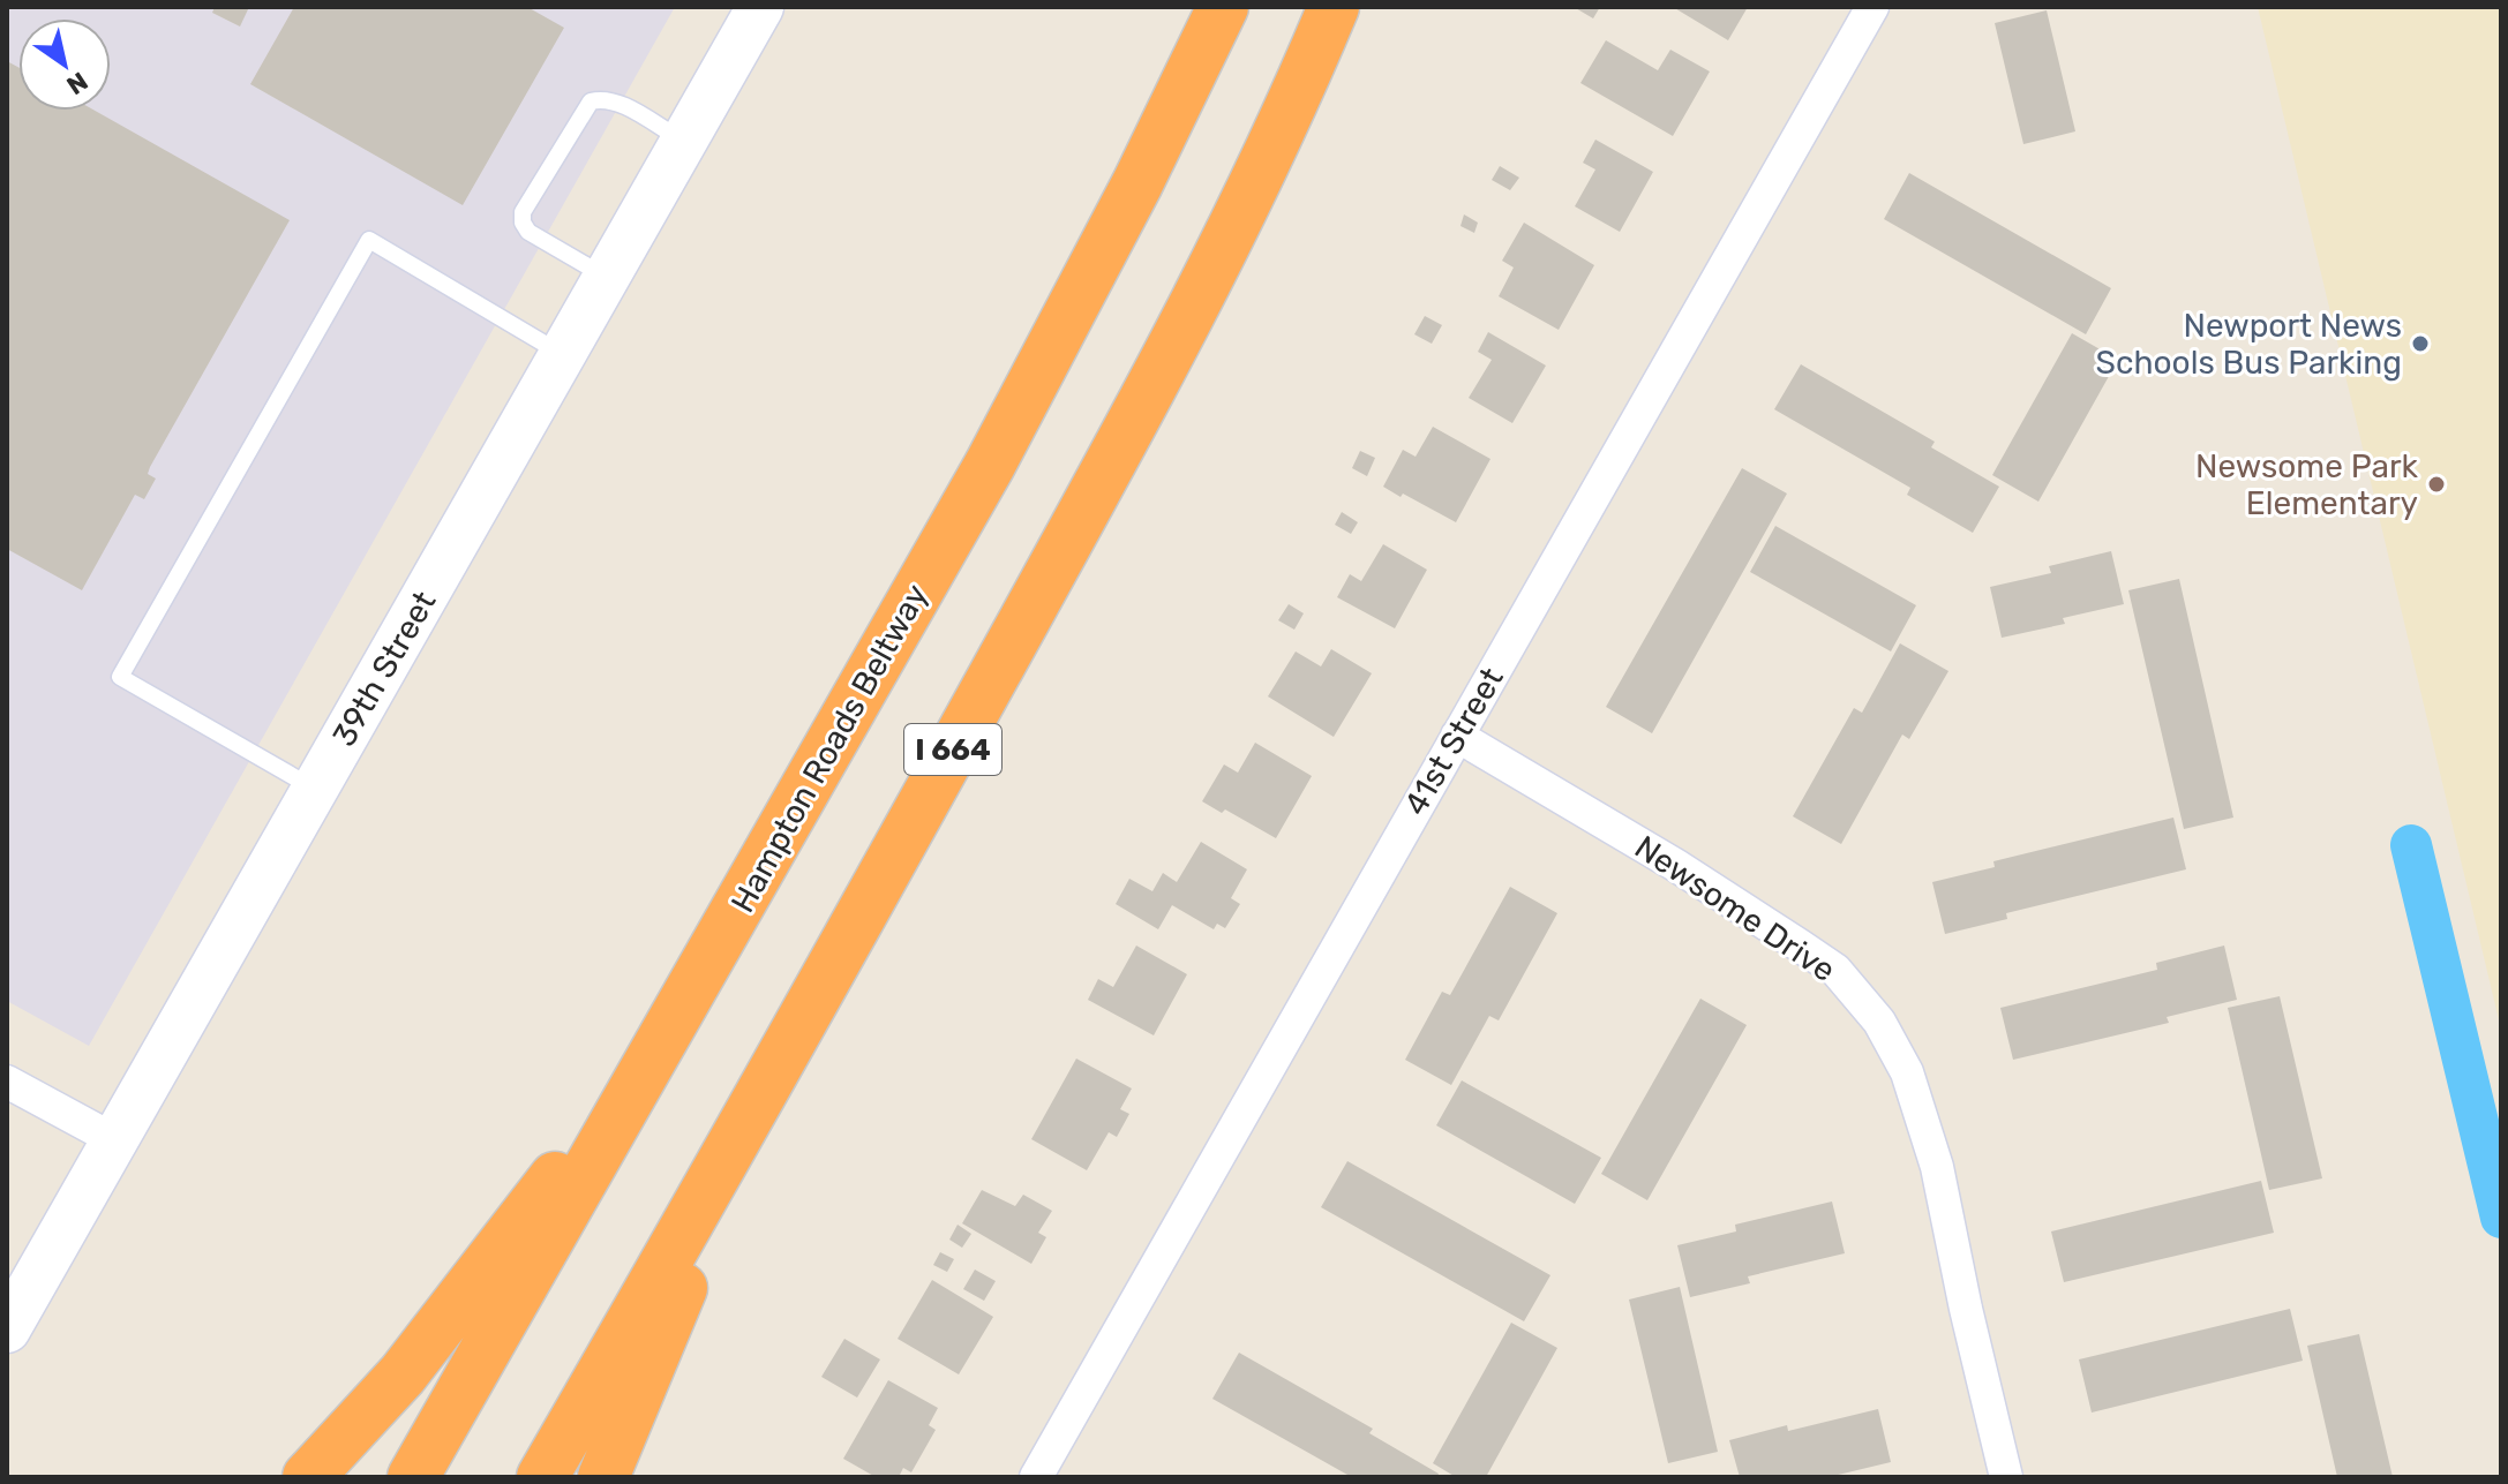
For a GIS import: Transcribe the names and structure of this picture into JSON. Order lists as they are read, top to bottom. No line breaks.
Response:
{"streets":{"highway":["Hampton Roads Beltway","I 664"],"main road":["39th Street"],"street":["41st Street","Newsome Drive"]},"crossings":[["41st Street","Newsome Drive"]],"places":["Newport News Schools Bus Parking","Newsome Park Elementary"],"north":"bottom right"}
